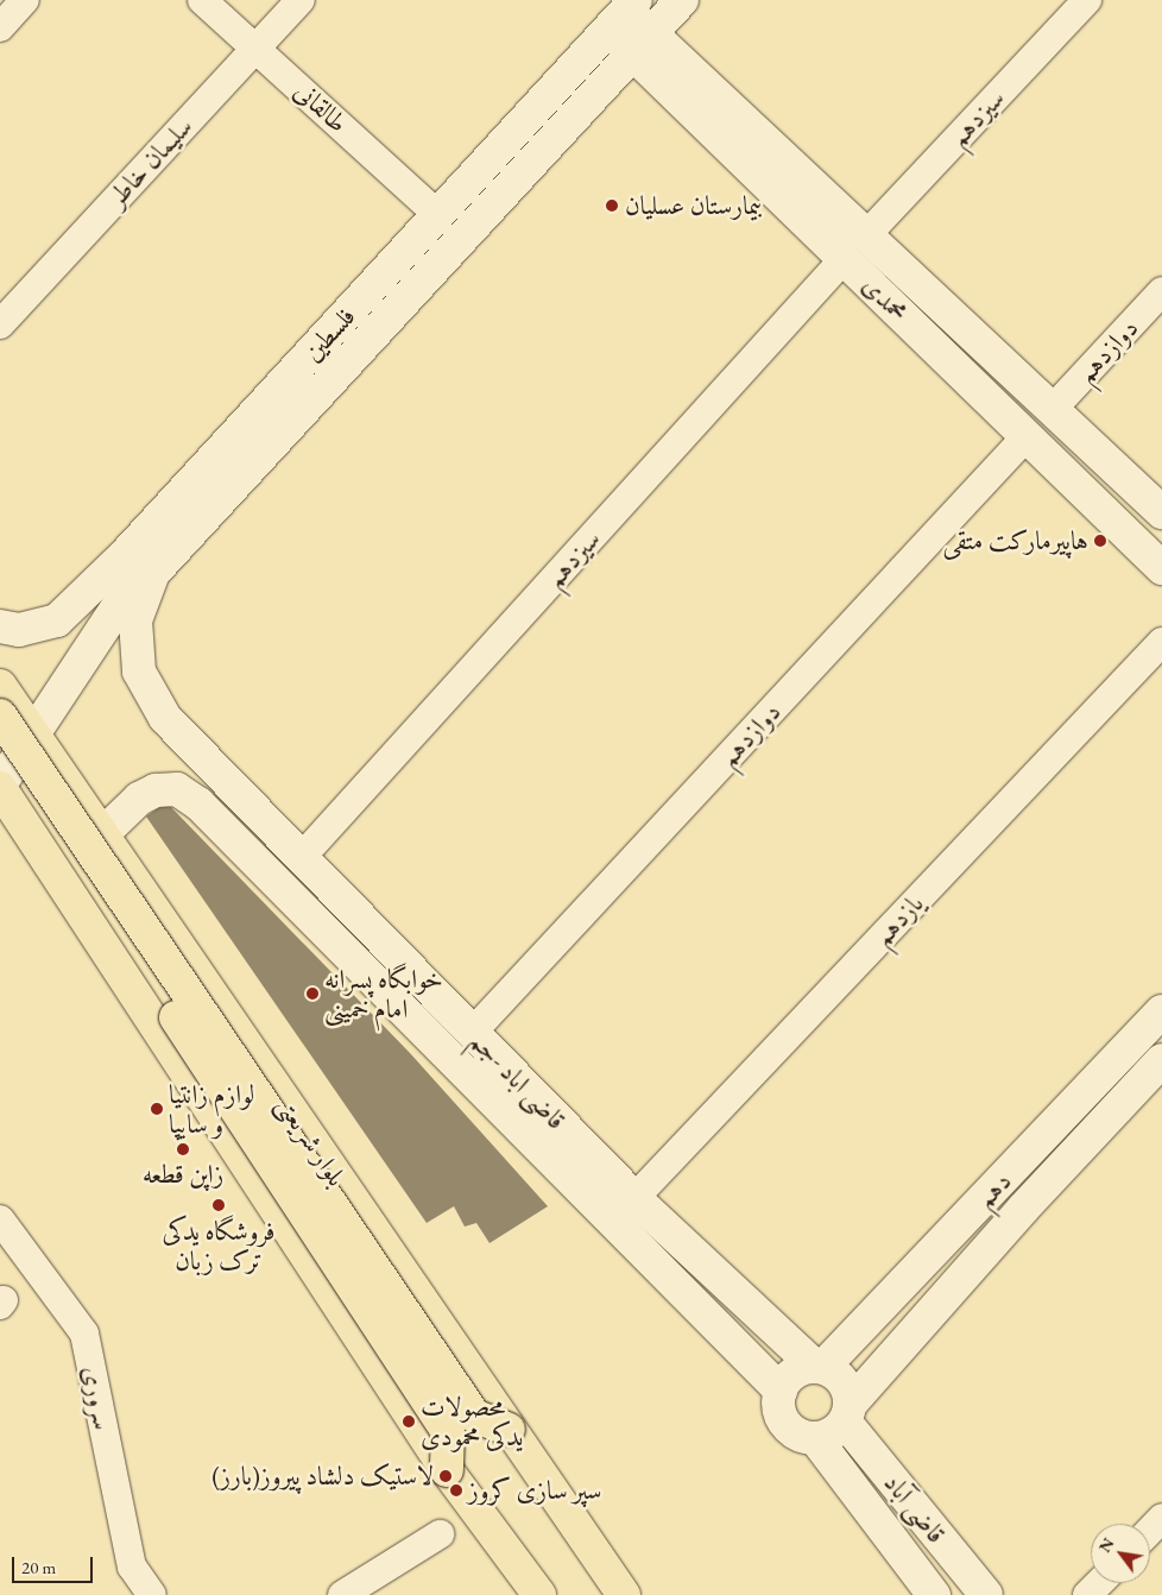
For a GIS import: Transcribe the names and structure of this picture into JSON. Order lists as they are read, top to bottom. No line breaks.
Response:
{"streets":{"main road":["محمدی","فلسطین","قاضی اباد -جم","بلوار شریعتی","دهم","قاضی آباد"],"street":["طالقانی","سیزدهم","سلیمان خاطر","دوازدهم","یازدهم","سروری"]},"crossings":[["طالقانی","سلیمان خاطر"],["طالقانی","فلسطین"],["سیزدهم","محمدی"],["سیزدهم","قاضی اباد -جم"],["محمدی","فلسطین"],["محمدی","دوازدهم"],["فلسطین","قاضی اباد -جم"],["فلسطین","بلوار شریعتی"],["دوازدهم","قاضی اباد -جم"],["یازدهم","قاضی اباد -جم"],["قاضی اباد -جم","بلوار شریعتی"],["قاضی اباد -جم","دهم"],["قاضی اباد -جم","قاضی آباد"],["دهم","قاضی آباد"]],"places":["بیمارستان عسلیان","هاپیرمارکت متقی","خوابگاه پسرانه امام خمینی","لوازم زانتیا و سایپا","زاپن قطعه","فروشگاه یدکی ترک زبان","محصولات یدکی محمودی","لاستیک دلشاد پیروز(بارز)","سپر سازی کروز"],"scale_bar":"20 m","north":"top left"}
